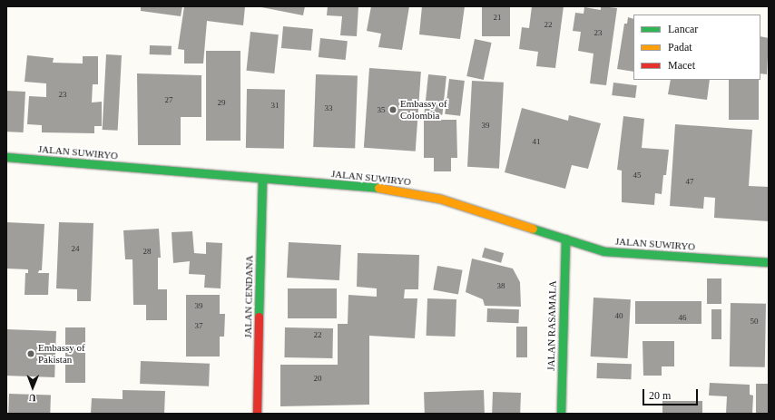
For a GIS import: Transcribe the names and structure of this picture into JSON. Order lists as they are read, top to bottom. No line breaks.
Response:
{"streets":{"street":["JALAN SUWIRYO","JALAN CENDANA","JALAN RASAMALA"]},"crossings":[["JALAN SUWIRYO","JALAN CENDANA"],["JALAN SUWIRYO","JALAN RASAMALA"]],"places":["Embassy of Colombia","Embassy of Pakistan"],"house_numbers":["21","22","23","23","27","29","31","33","35","39","41","45","47","24","28","38","39","40","46","50","37","22","20"],"legend":["Lancar","Padat","Macet"],"scale_bar":"20 m","north":"bottom"}
